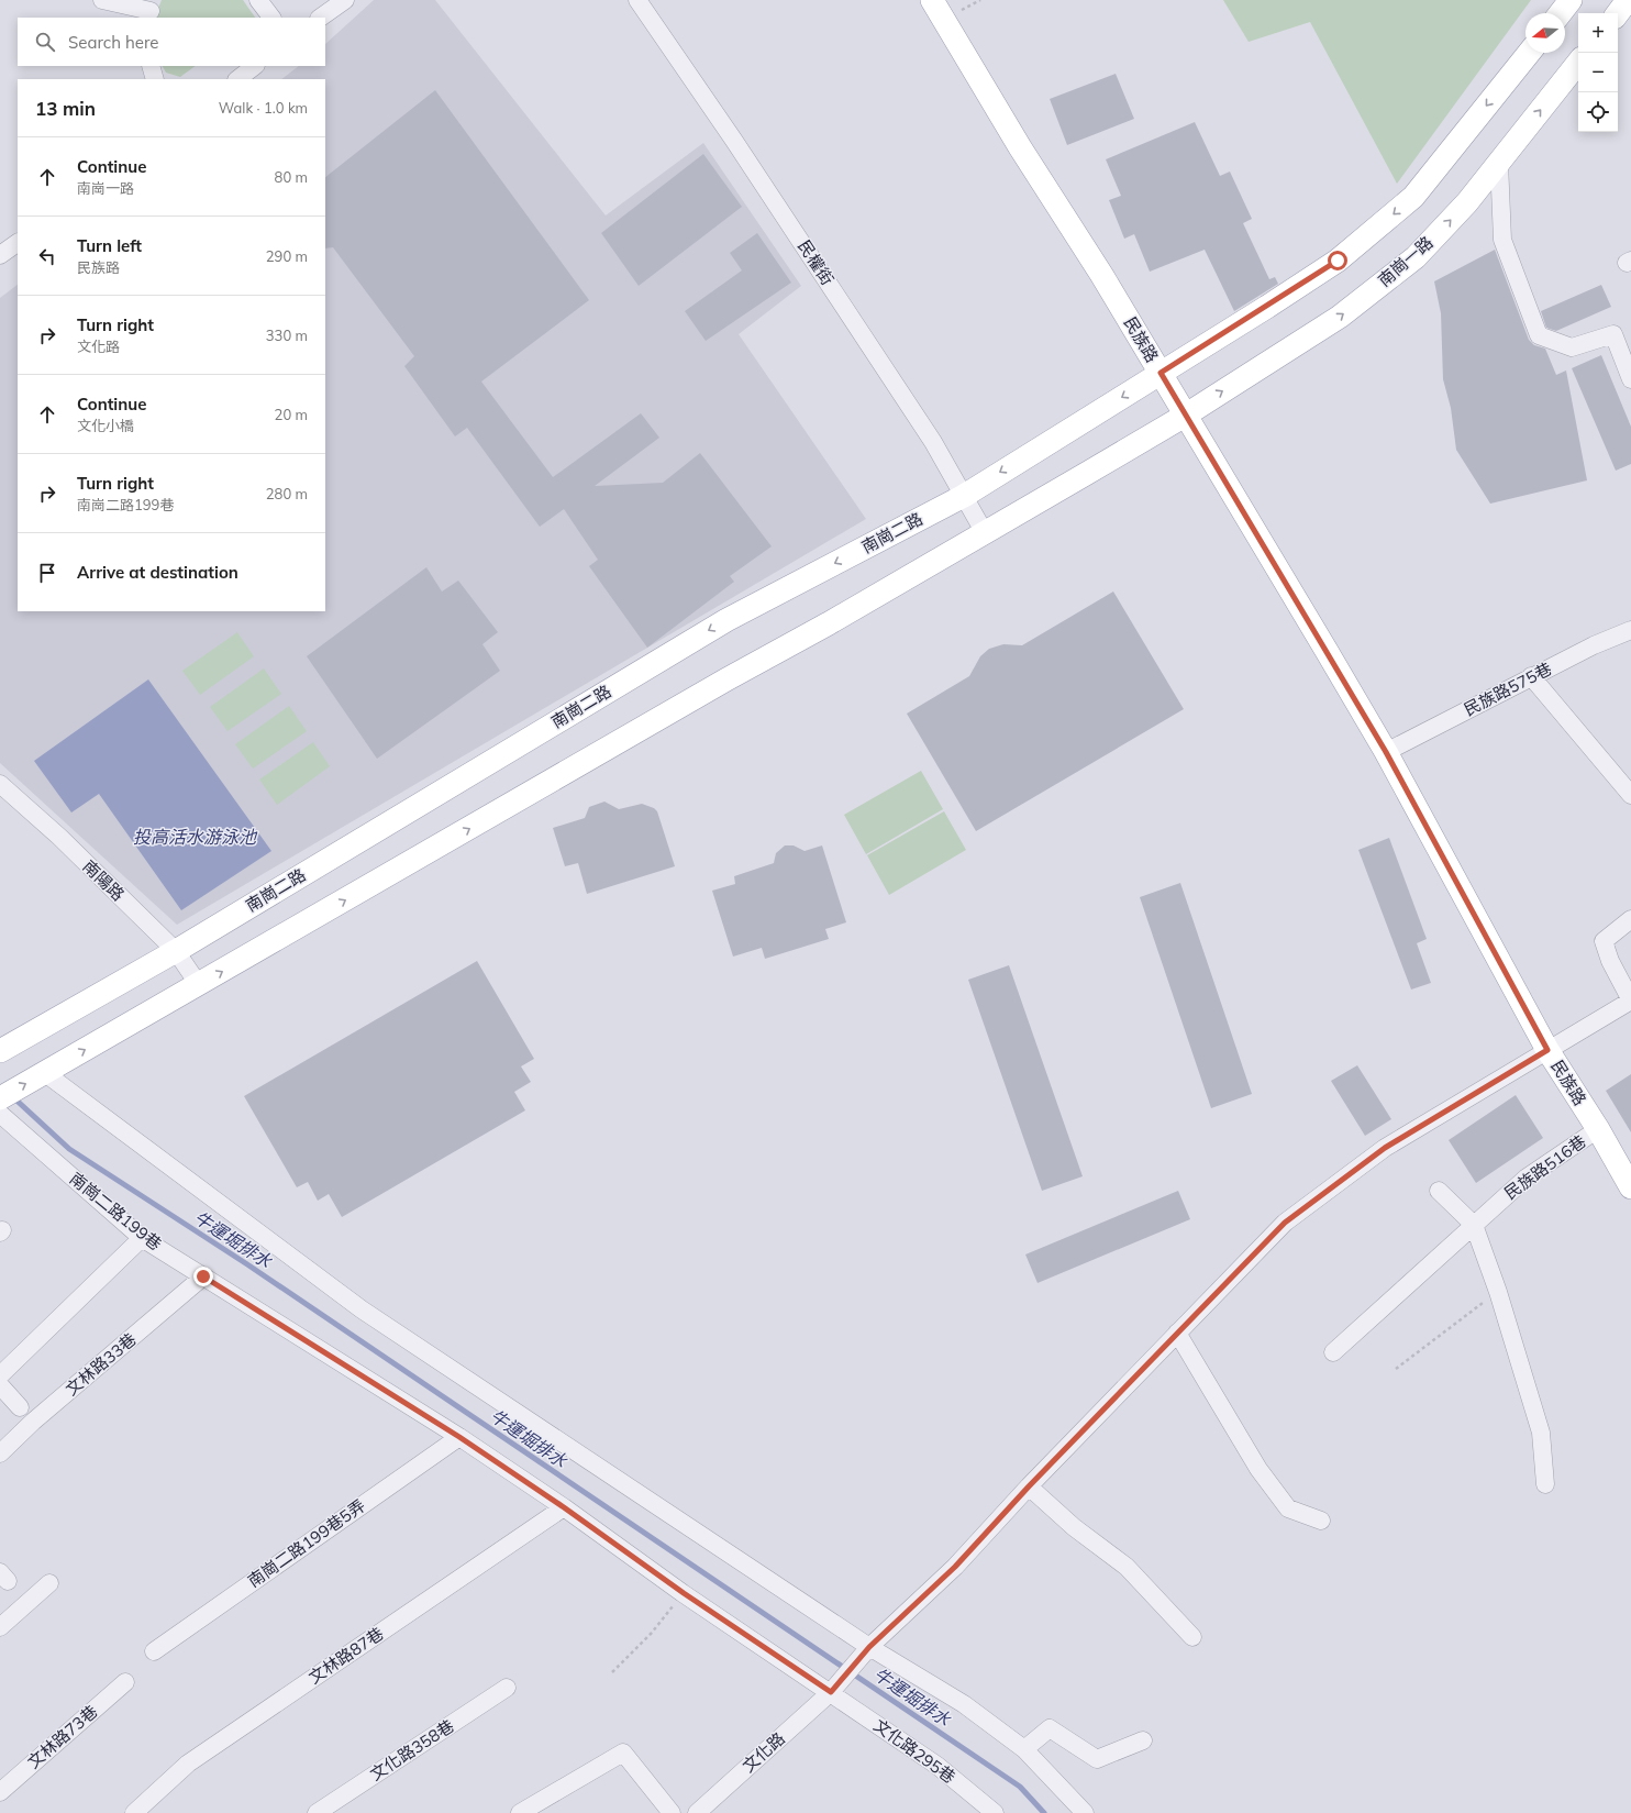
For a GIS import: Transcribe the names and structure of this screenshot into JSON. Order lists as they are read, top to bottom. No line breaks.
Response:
{"streets":{"main road":["南崗一路","民族路","南崗二路"],"street":["民權街","民族路575巷","南陽路","民族路516巷","南崗二路199巷","文林路33巷","南崗二路199巷5弄","文林路87巷","文林路73巷","文化路358巷","文化路295巷","文化路"]},"crossings":[["南崗一路","民族路"],["民權街","南崗二路"],["民族路","南崗二路"],["民族路","民族路575巷"],["民族路","民族路516巷"],["南崗二路","南陽路"],["南崗二路199巷","文林路33巷"],["南崗二路199巷","南崗二路199巷5弄"],["南崗二路199巷","文林路87巷"],["南崗二路199巷","文化路295巷"],["南崗二路199巷","文化路"],["文化路295巷","文化路"]],"water":["投高活水游泳池","牛運堀排水"],"north":"left","page":{"map_buttons":["+","−"],"search":"Search here","heading":["13 min","Walk · 1.0 km"],"list":[["Continue","南崗一路","80 m"],["Turn left","民族路","290 m"],["Turn right","文化路","330 m"],["Continue","文化小橋","20 m"],["Turn right","南崗二路199巷","280 m"],"Arrive at destination"]}}
